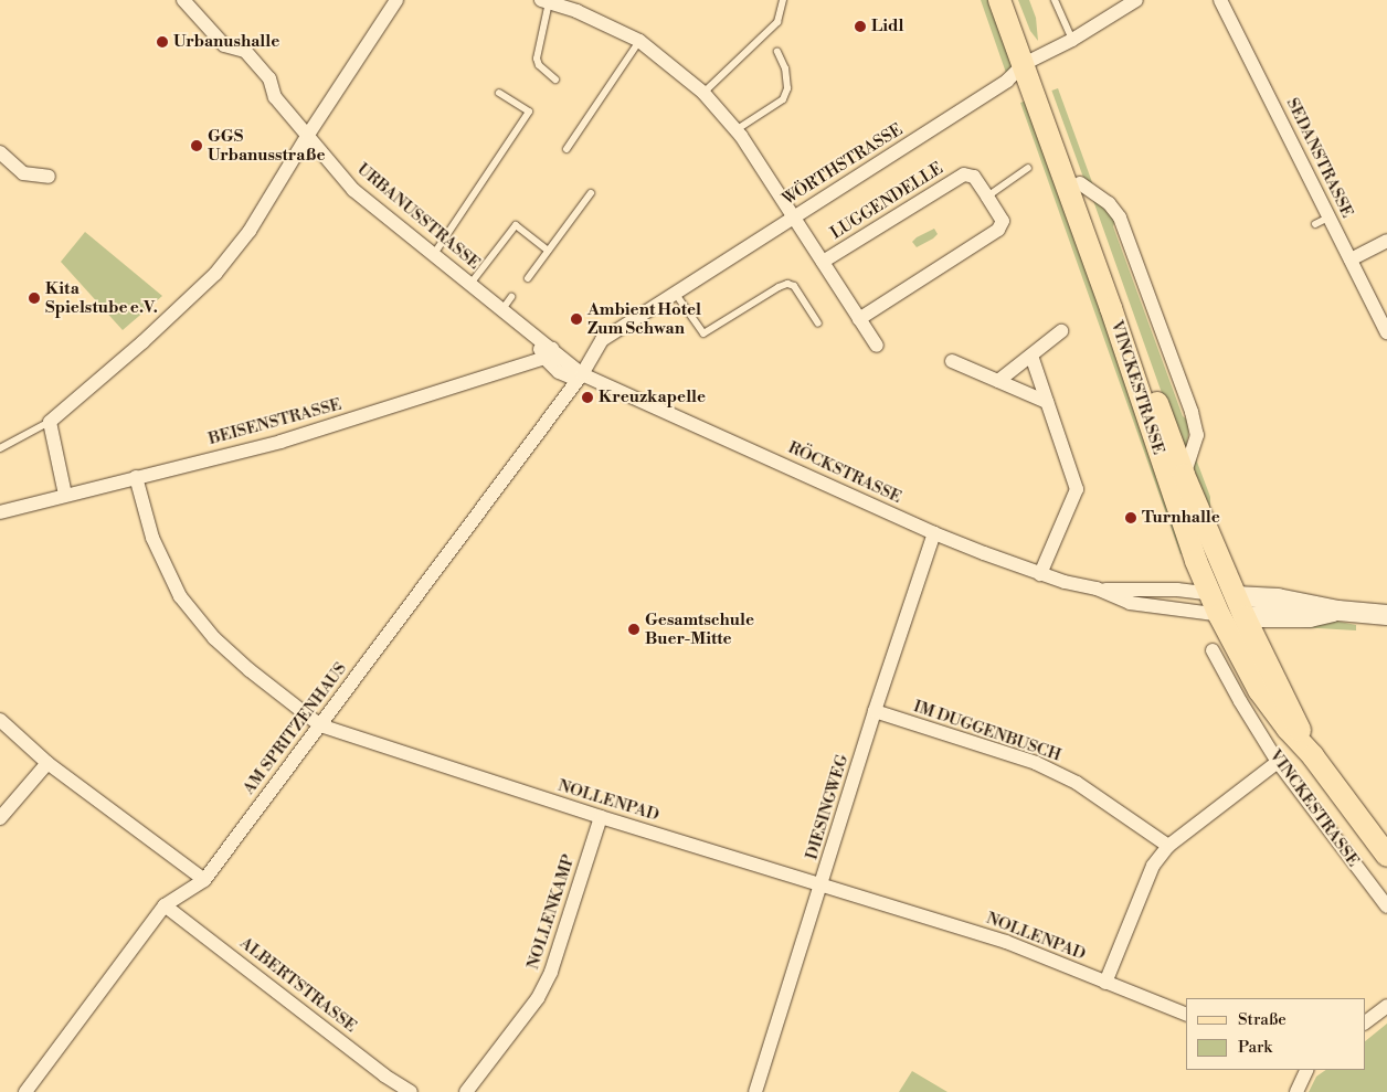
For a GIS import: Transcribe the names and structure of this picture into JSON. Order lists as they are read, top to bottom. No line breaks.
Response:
{"streets":{"main road":["VINCKESTRASSE"],"street":["SEDANSTRASSE","WÖRTHSTRASSE","LUGGENDELLE","URBANUSSTRASSE","BEISENSTRASSE","RÖCKSTRASSE","AM SPRITZENHAUS","IM DUGGENBUSCH","NOLLENPAD","DIESINGWEG","NOLLENKAMP","ALBERTSTRASSE"]},"crossings":[["WÖRTHSTRASSE","LUGGENDELLE"],["WÖRTHSTRASSE","URBANUSSTRASSE"],["WÖRTHSTRASSE","VINCKESTRASSE"],["WÖRTHSTRASSE","RÖCKSTRASSE"],["WÖRTHSTRASSE","AM SPRITZENHAUS"],["URBANUSSTRASSE","BEISENSTRASSE"],["URBANUSSTRASSE","RÖCKSTRASSE"],["URBANUSSTRASSE","AM SPRITZENHAUS"],["VINCKESTRASSE","RÖCKSTRASSE"],["BEISENSTRASSE","NOLLENPAD"],["RÖCKSTRASSE","AM SPRITZENHAUS"],["RÖCKSTRASSE","DIESINGWEG"],["AM SPRITZENHAUS","NOLLENPAD"],["AM SPRITZENHAUS","ALBERTSTRASSE"],["IM DUGGENBUSCH","DIESINGWEG"],["NOLLENPAD","DIESINGWEG"],["NOLLENPAD","NOLLENKAMP"]],"places":["Lidl","Urbanushalle","GGS Urbanusstraße","Kita Spielstube e.V.","Ambient Hotel Zum Schwan","Kreuzkapelle","Turnhalle","Gesamtschule Buer-Mitte"],"legend":["Straße","Park"]}
